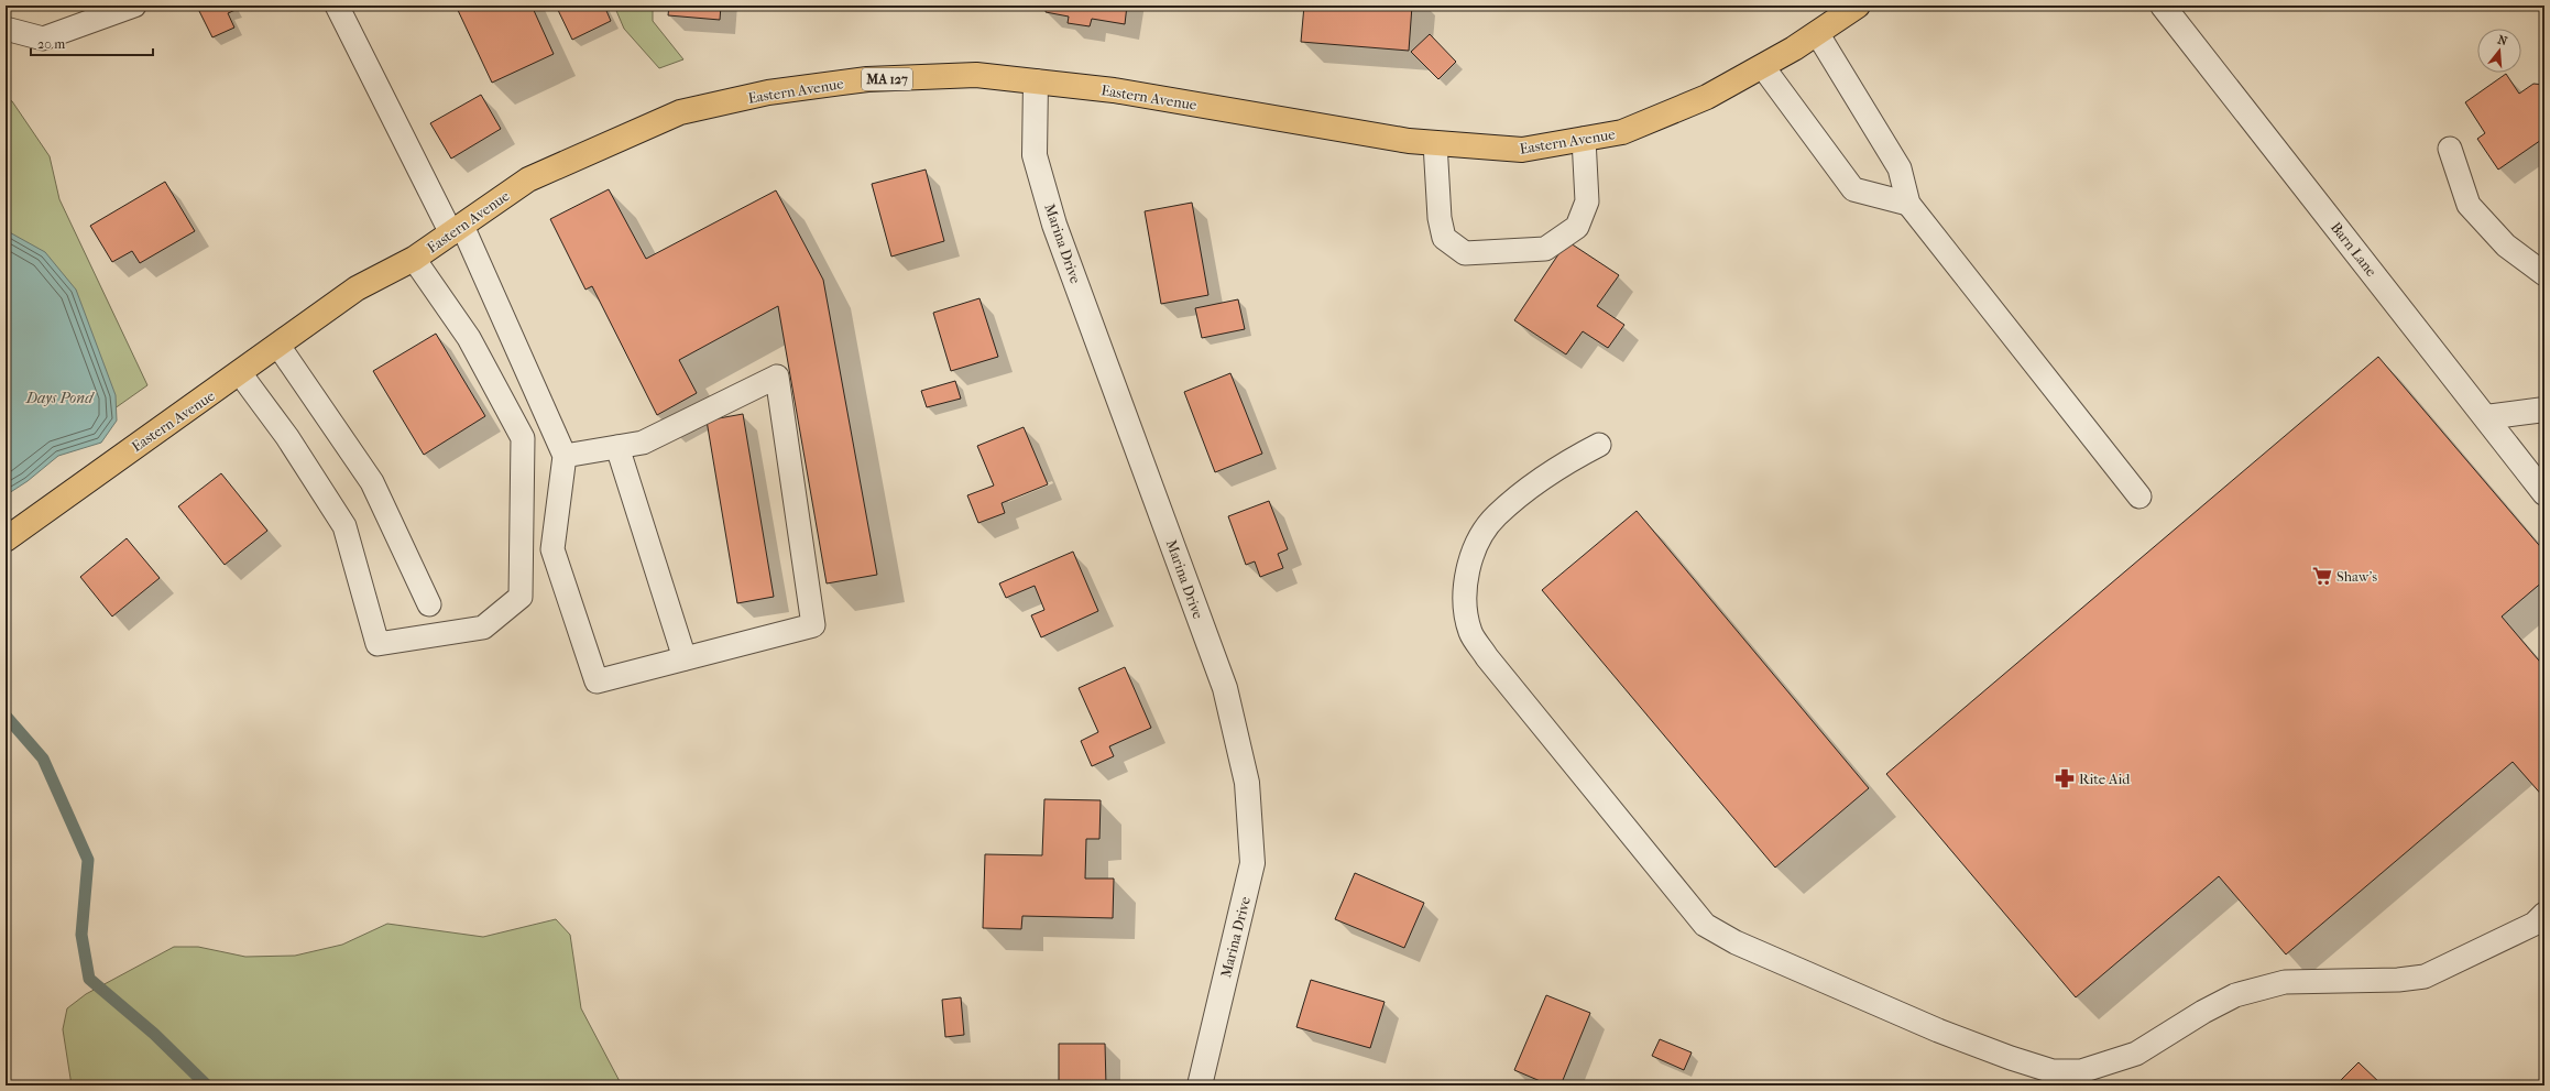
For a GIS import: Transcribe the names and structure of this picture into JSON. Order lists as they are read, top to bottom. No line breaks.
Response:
{"streets":{"main road":["MA 127","Eastern Avenue"],"street":["Marina Drive","Barn Lane"]},"crossings":[["Eastern Avenue","Marina Drive"]],"water":["Days Pond"],"places":{"supermarket":["Shaw's"],"pharmacy":["Rite Aid"]},"scale_bar":"20 m","north":"top"}
